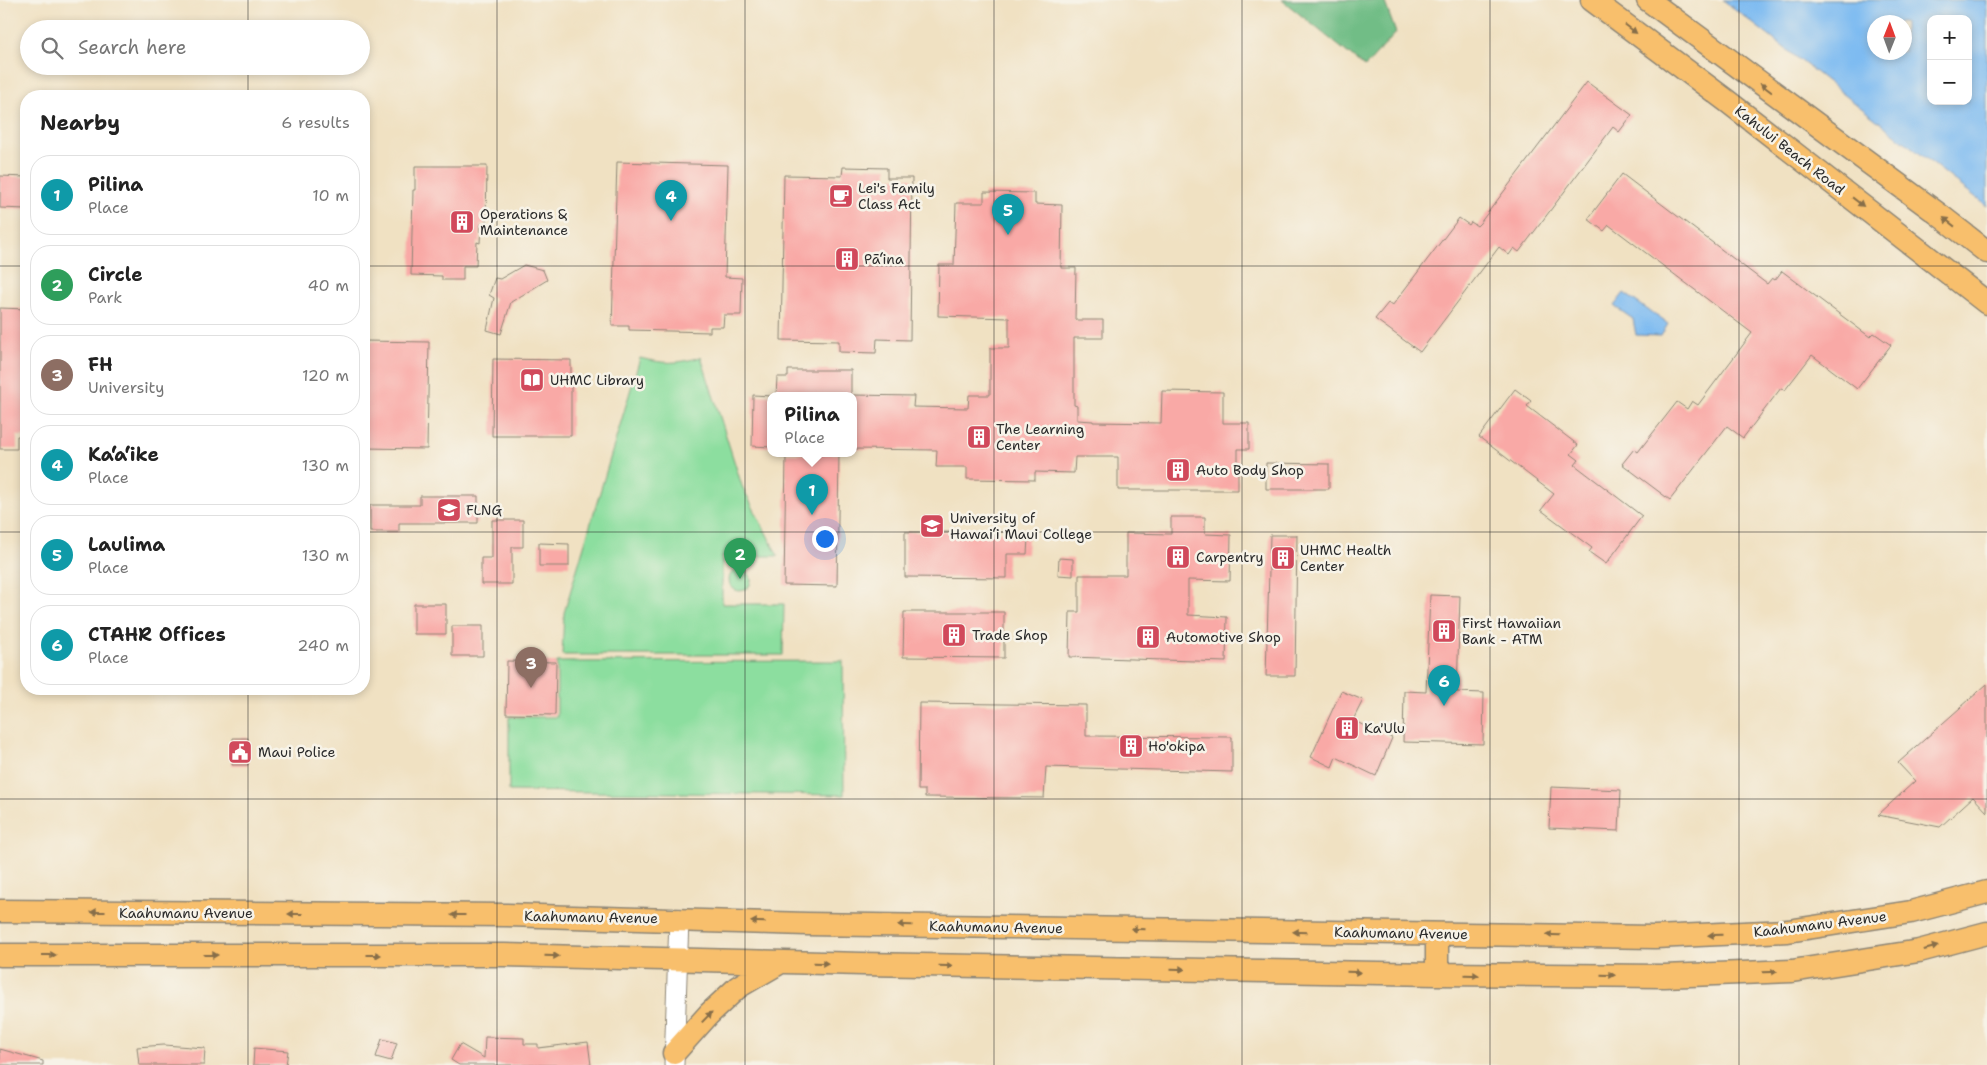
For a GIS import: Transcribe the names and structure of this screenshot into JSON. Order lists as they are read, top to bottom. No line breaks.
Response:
{"streets":{"main road":["Kahului Beach Road","Kaahumanu Avenue"]},"places":{"cafe":["Lei's Family Class Act"],"building":["Operations & Maintenance","Pā‘ina","The Learning Center","Auto Body Shop","Carpentry","UHMC Health Center","First Hawaiian Bank - ATM","Trade Shop","Automotive Shop","Ka'Ulu","Ho'okipa"],"library":["UHMC Library"],"school or university":["FLNG","University of Hawai‘i Maui College"],"public building":["Maui Police"]},"north":"top","page":{"map_buttons":["+","−"],"search":"Search here","heading":["Nearby","6 results"],"list":[{"mark":"1","name":"Pilina","note":"Place","value":"10 m"},{"mark":"2","name":"Circle","note":"Park","value":"40 m"},{"mark":"3","name":"FH","note":"University","value":"120 m"},{"mark":"4","name":"Ka‘a‘ike","note":"Place","value":"130 m"},{"mark":"5","name":"Laulima","note":"Place","value":"130 m"},{"mark":"6","name":"CTAHR Offices","note":"Place","value":"240 m"}],"pins":["4","5","1","2","3","6"],"popup":["Pilina","Place"]}}
